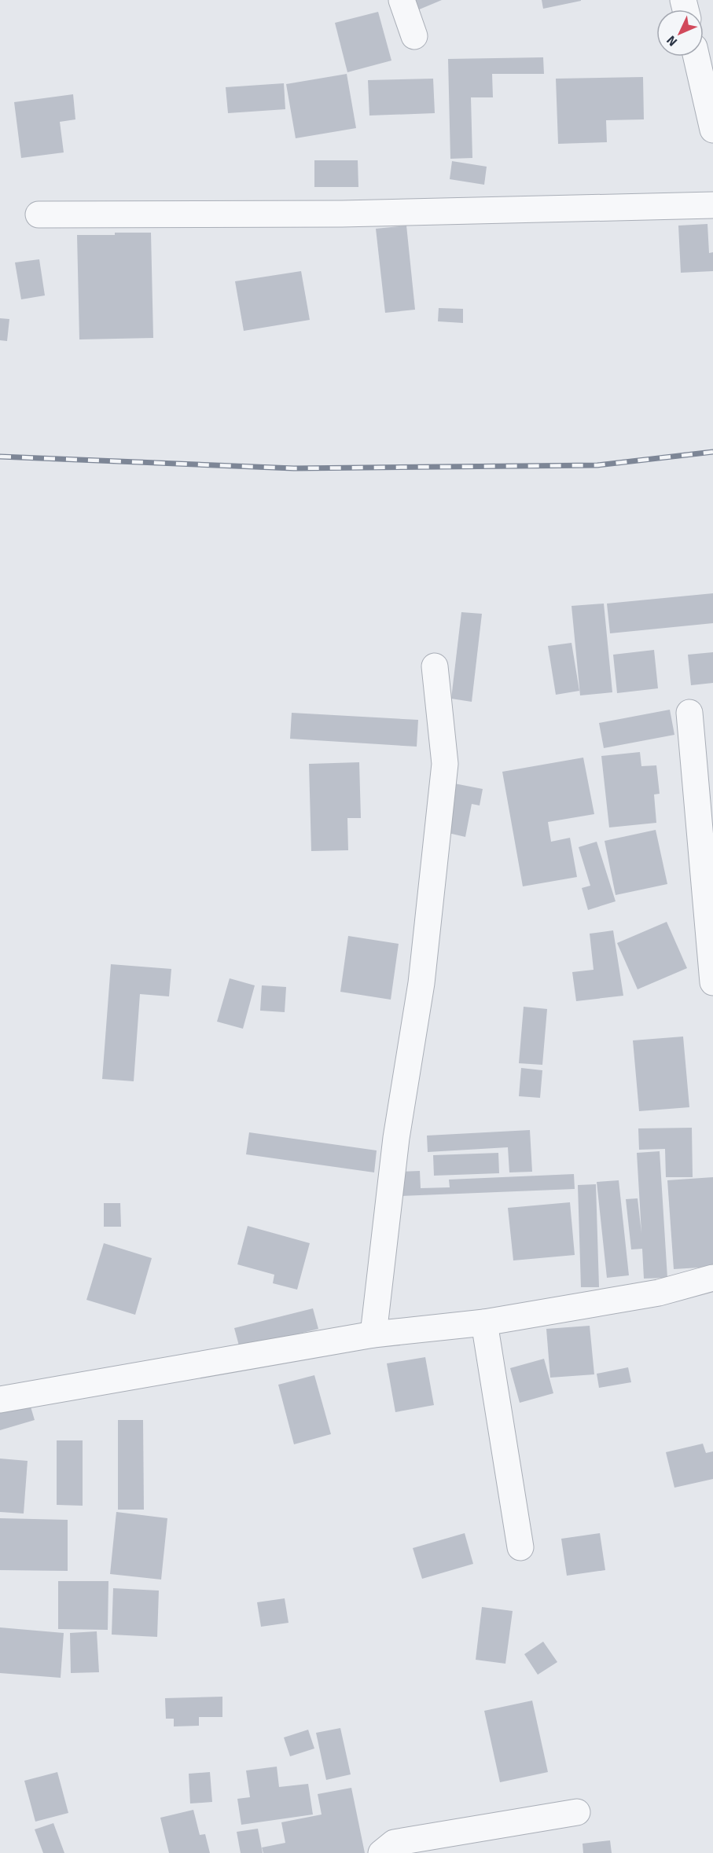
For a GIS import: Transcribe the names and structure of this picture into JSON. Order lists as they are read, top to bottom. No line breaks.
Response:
{"north":"bottom left"}
